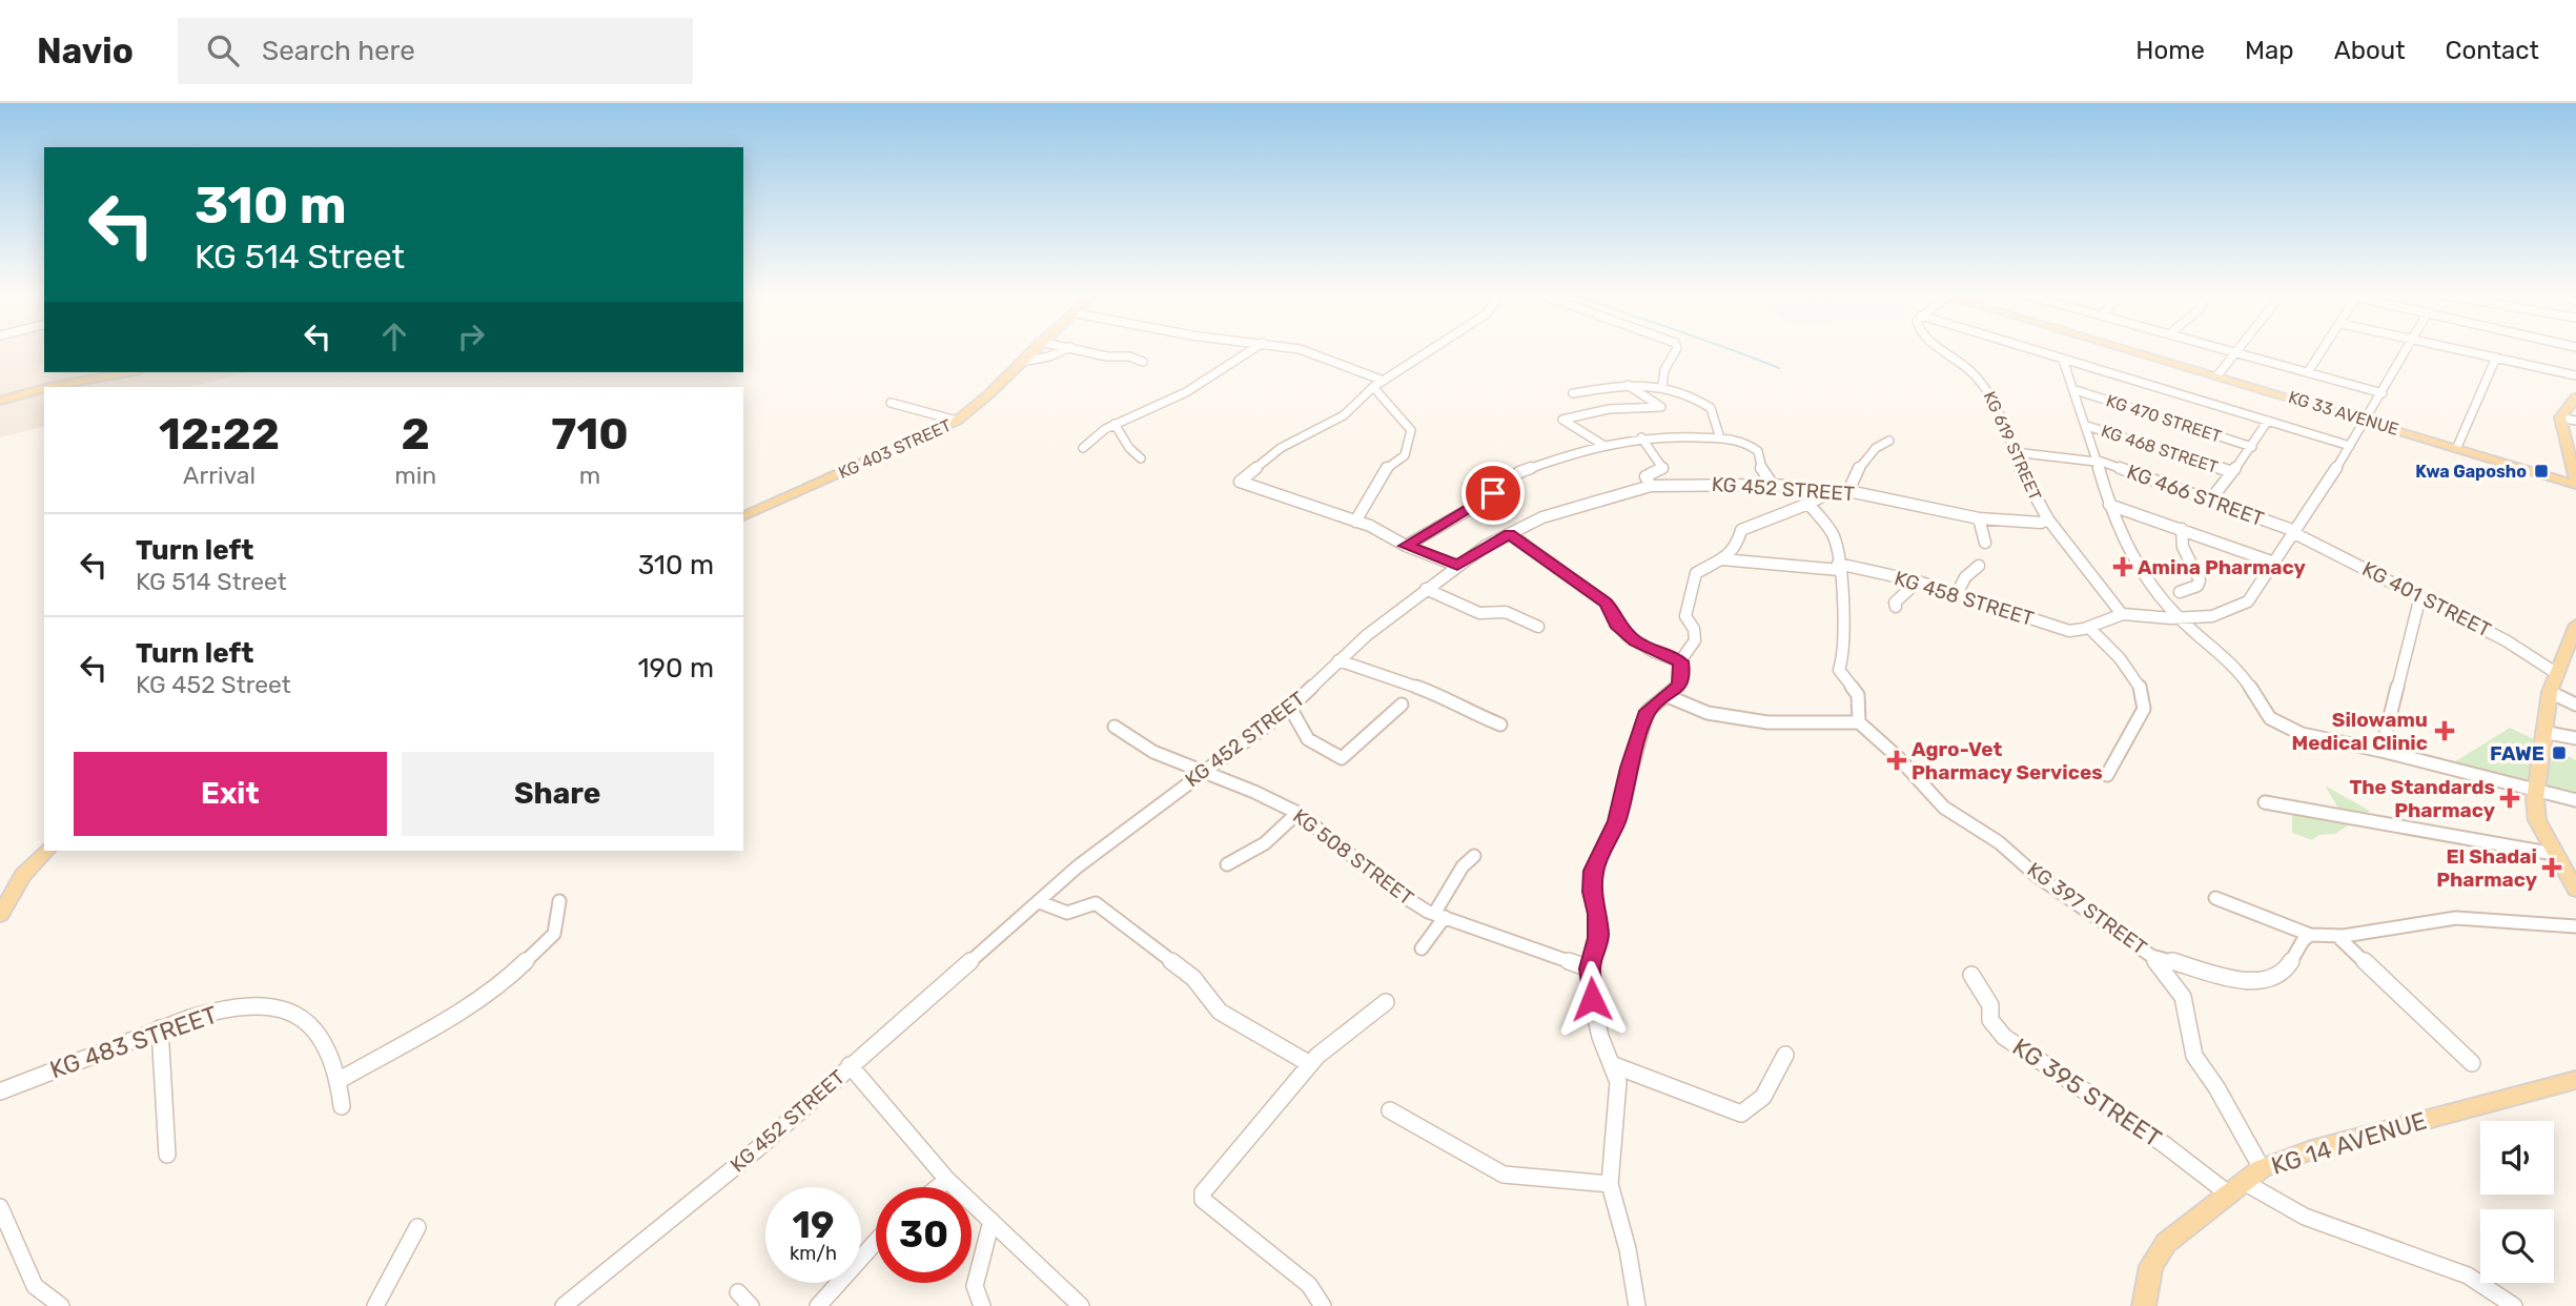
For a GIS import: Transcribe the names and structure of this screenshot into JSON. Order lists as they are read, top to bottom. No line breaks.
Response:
{"streets":{"main road":["KG 33 AVENUE","KG 403 STREET","KG 14 AVENUE"],"street":["KG 470 STREET","KG 619 STREET","KG 468 STREET","KG 452 STREET","KG 466 STREET","KG 458 STREET","KG 401 STREET","KG 508 STREET","KG 397 STREET","KG 483 STREET","KG 395 STREET"]},"crossings":[["KG 619 STREET","KG 452 STREET"],["KG 619 STREET","KG 466 STREET"],["KG 452 STREET","KG 508 STREET"],["KG 466 STREET","KG 401 STREET"],["KG 395 STREET","KG 14 AVENUE"]],"places":{"transit":["Kwa Gaposho","FAWE"],"health":["Amina Pharmacy","Silowamu Medical Clinic","Agro-Vet Pharmacy Services","The Standards Pharmacy","El Shadai Pharmacy"]},"page":{"header":"Navio","search":"Search here","nav":["Home","Map","About","Contact"],"turn":["310 m","KG 514 Street"],"eta":["12:22","Arrival","2","min","710","m"],"list":[{"name":"Turn left","note":"KG 514 Street","value":"310 m"},{"name":"Turn left","note":"KG 452 Street","value":"190 m"}],"buttons":["Exit","Share"],"speed":"19 km/h","limit":"30"}}
